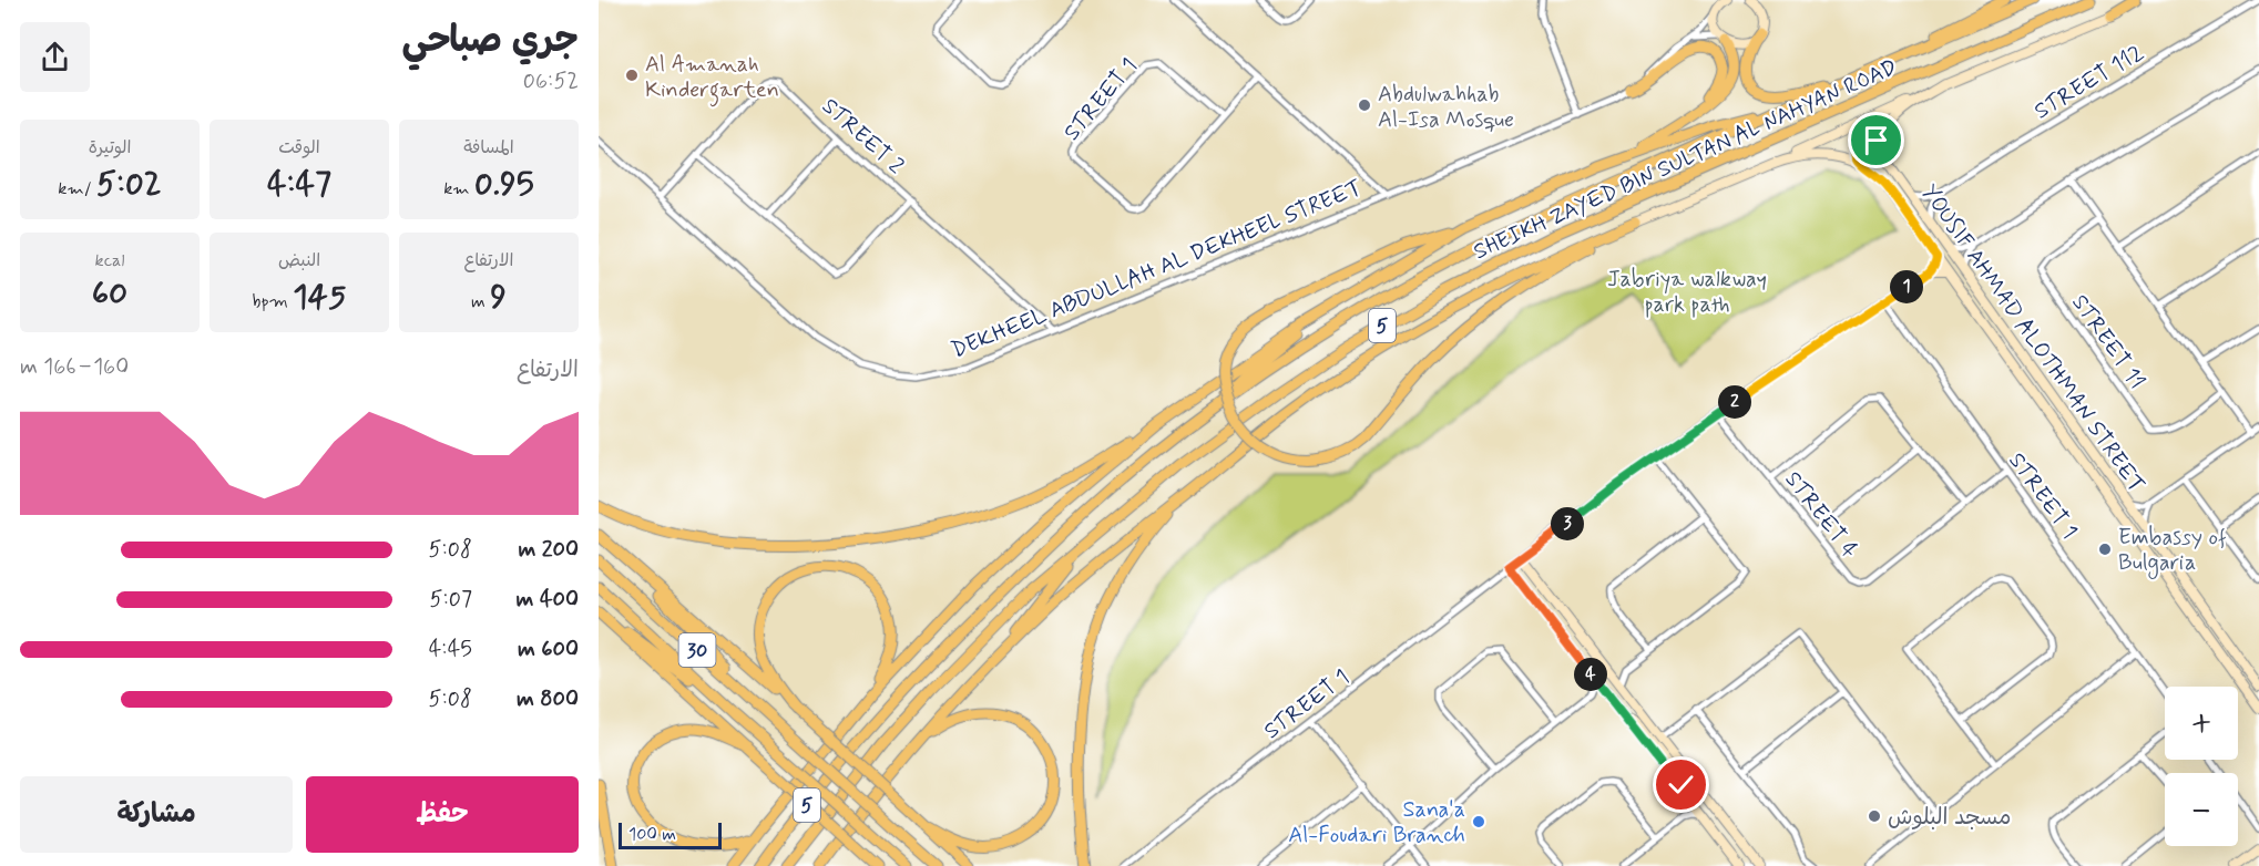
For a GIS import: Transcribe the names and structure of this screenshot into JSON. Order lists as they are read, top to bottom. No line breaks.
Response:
{"streets":{"highway":["SHEIKH ZAYED BIN SULTAN AL NAHYAN ROAD","5","30"],"street":["STREET 112","STREET 1","STREET 2","DEKHEEL ABDULLAH AL DEKHEEL STREET","YOUSIF AHMAD ALOTHMAN STREET","STREET 11","STREET 4"]},"crossings":[["STREET 112","YOUSIF AHMAD ALOTHMAN STREET"],["STREET 1","STREET 4"],["STREET 2","DEKHEEL ABDULLAH AL DEKHEEL STREET"]],"parks":["Jabriya walkway park path"],"places":["Al Amanah Kindergarten","Abdulwahhab Al-Isa Mosque","Embassy of Bulgaria","مسجد البلوش","Sana'a Al-Foudari Branch"],"scale_bar":"100 m","page":{"heading":["جري صباحي","06:52"],"stats":[["المسافة","0.95 km"],["الوقت","4:47"],["الوتيرة","5:02 /km"],["الارتفاع","9 m"],["النبض","145 bpm"],["kcal","60"]],"pins":["1","2","3","4"],"chart":["الارتفاع","160–166 m"],"list":[{"name":"200 m","note":"5:08"},{"name":"400 m","note":"5:07"},{"name":"600 m","note":"4:45"},{"name":"800 m","note":"5:08"}],"map_buttons":["+","−"],"buttons":["حفظ","مشاركة"],"scale":"100 m"}}
